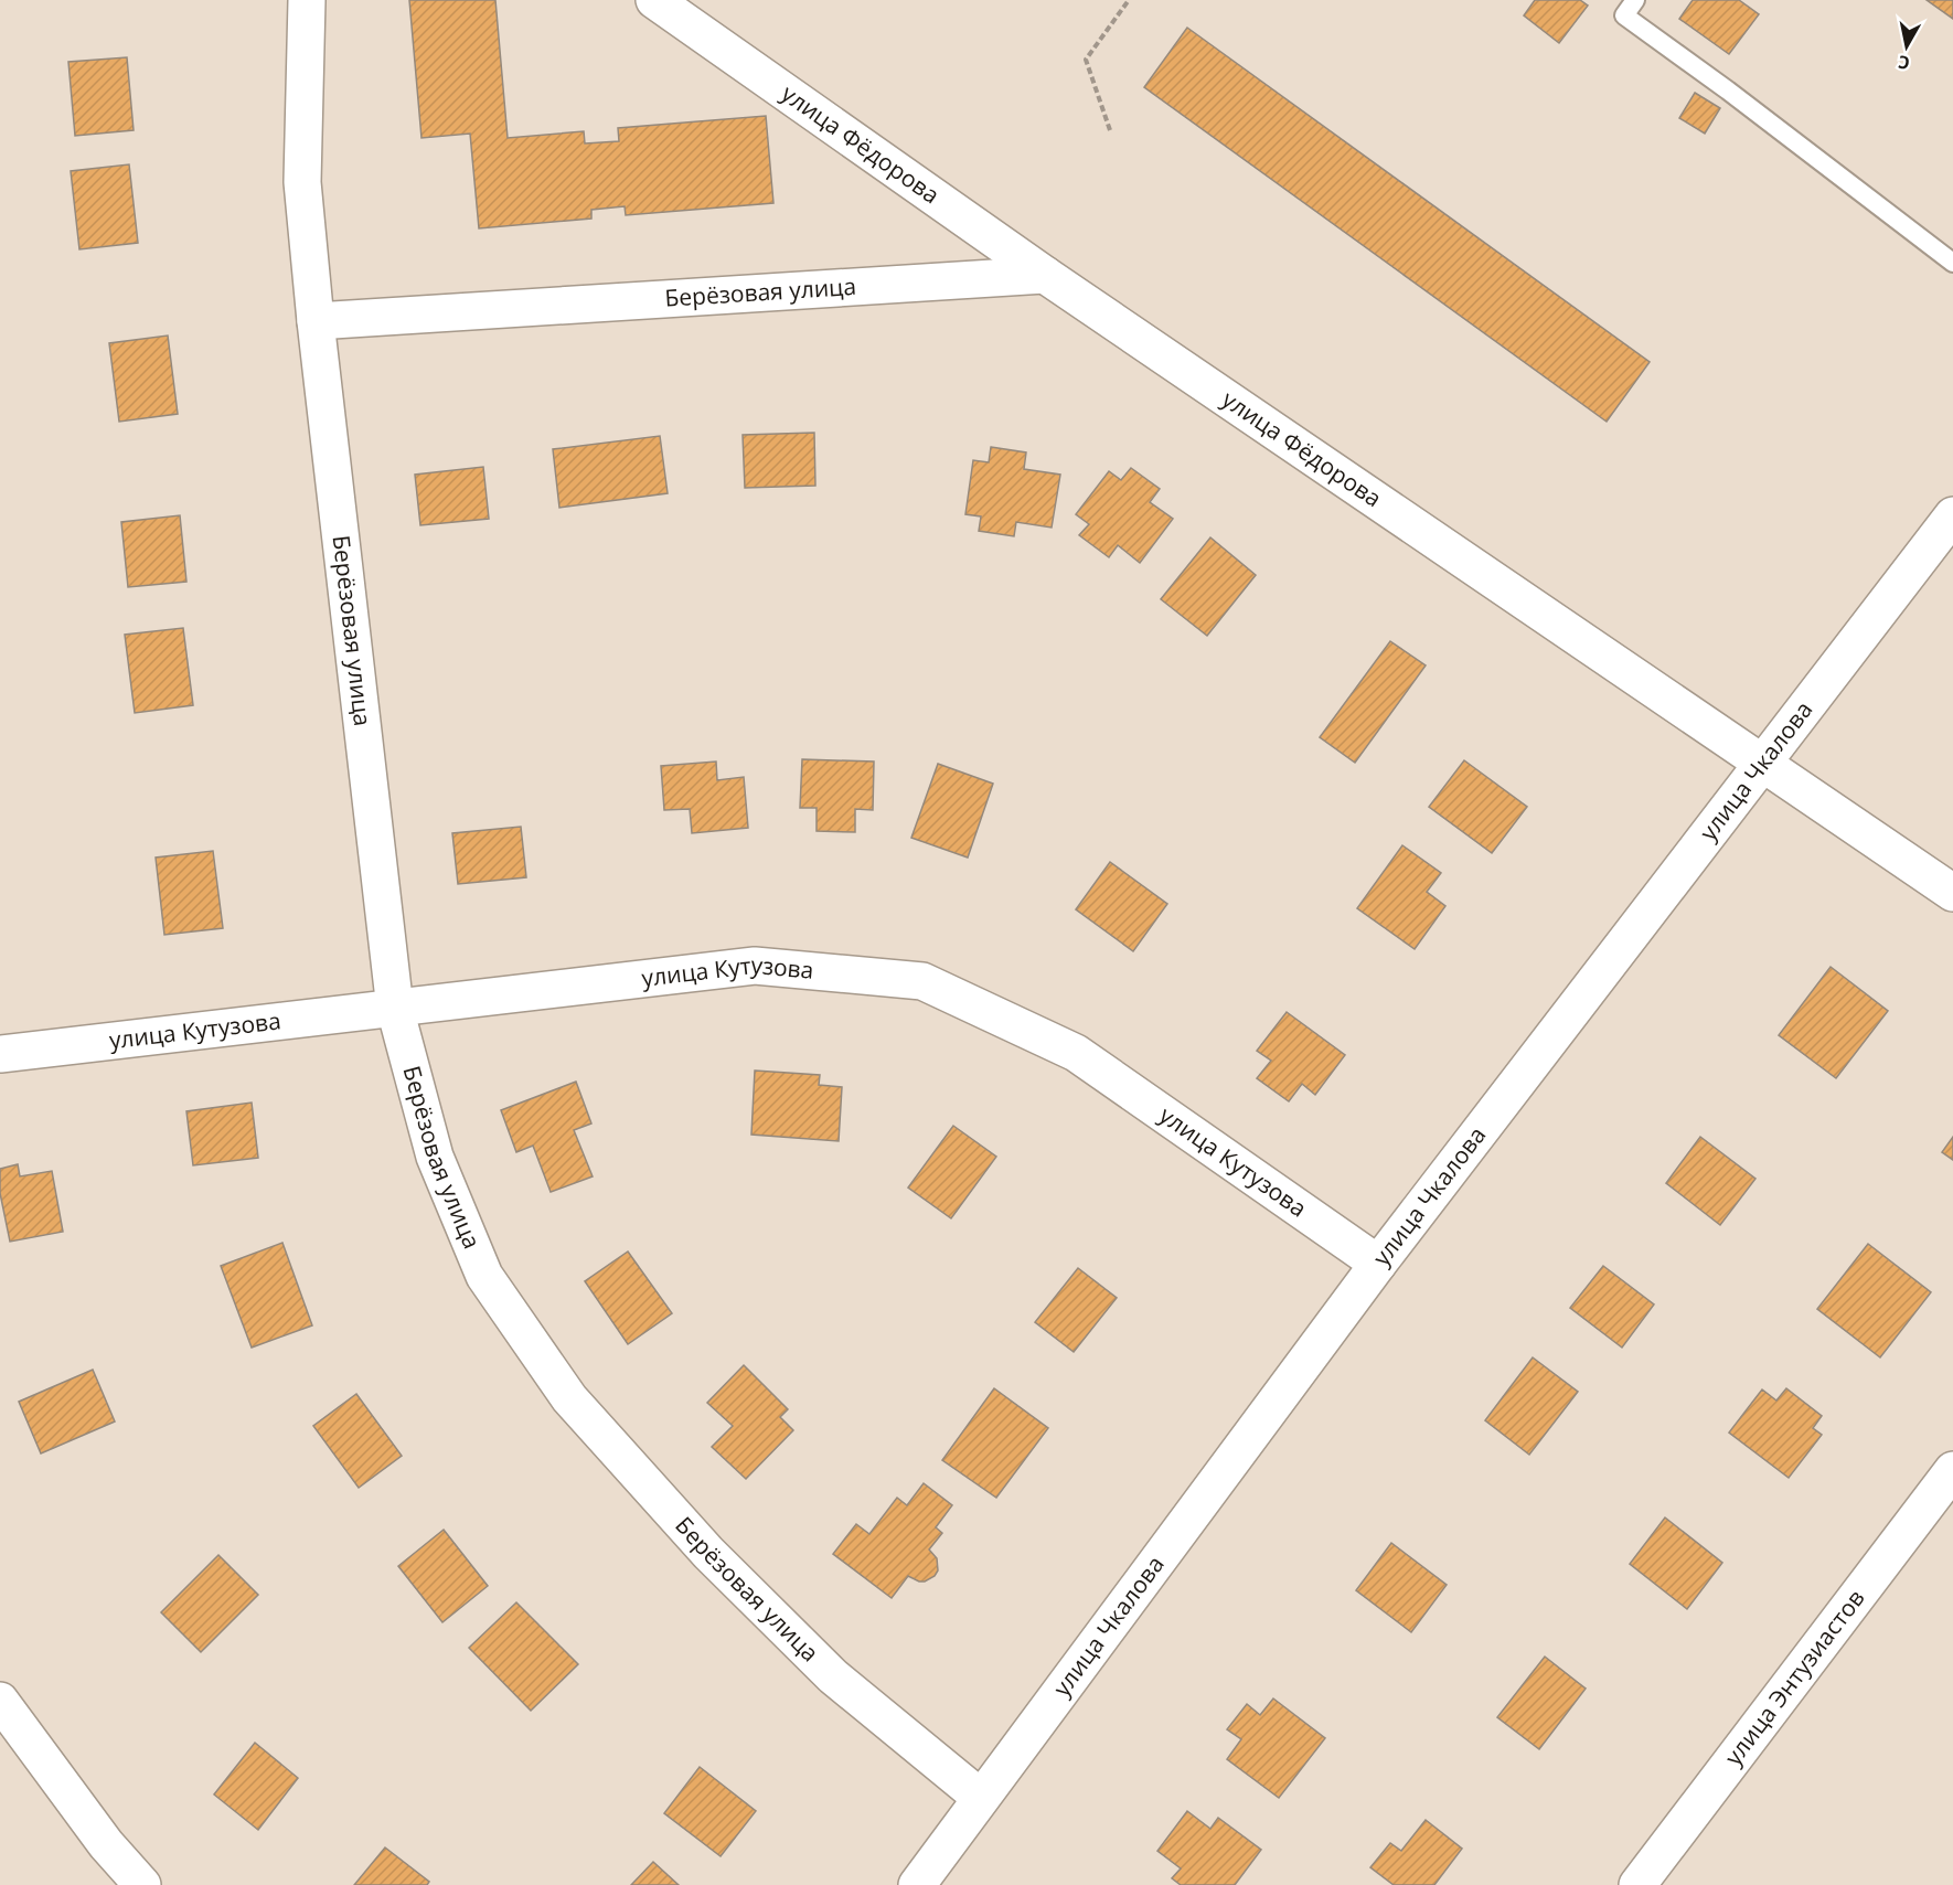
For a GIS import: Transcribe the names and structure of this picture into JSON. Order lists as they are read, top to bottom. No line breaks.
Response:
{"streets":{"street":["улица Фёдорова","Берёзовая улица","улица Чкалова","улица Кутузова","улица Энтузиастов"]},"crossings":[["улица Фёдорова","Берёзовая улица"],["улица Фёдорова","улица Чкалова"],["Берёзовая улица","улица Чкалова"],["Берёзовая улица","улица Кутузова"],["улица Чкалова","улица Кутузова"]],"north":"bottom"}
